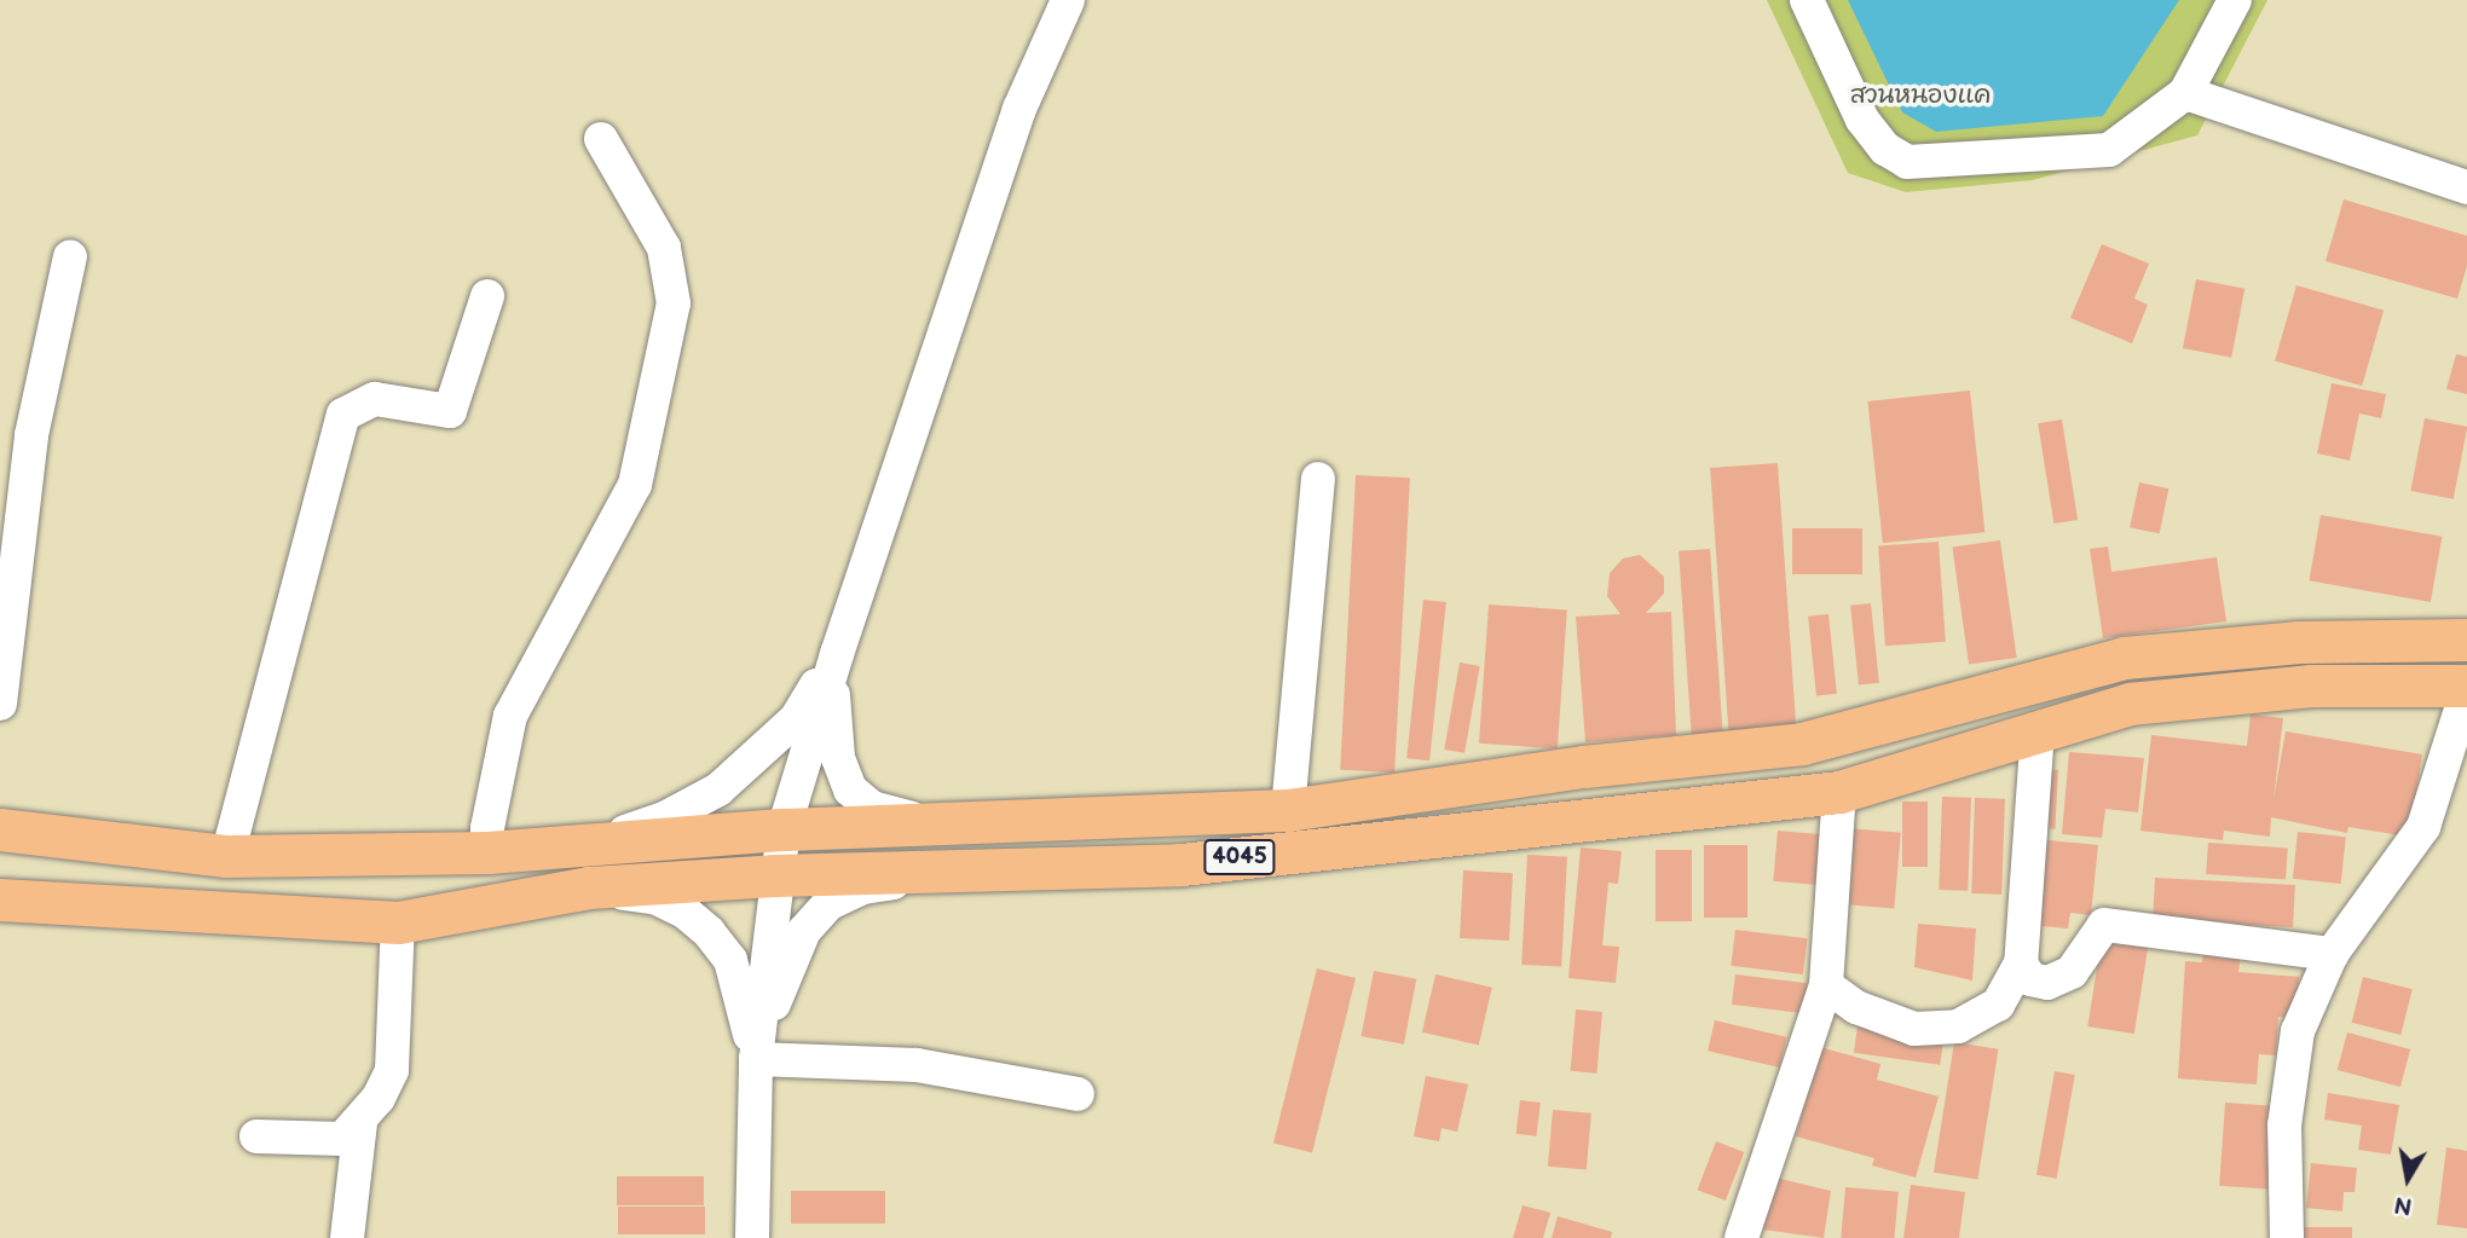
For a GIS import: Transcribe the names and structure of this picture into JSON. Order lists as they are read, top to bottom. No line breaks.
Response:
{"streets":{"main road":["4045"]},"parks":["สวนหนองแค"],"north":"bottom"}
